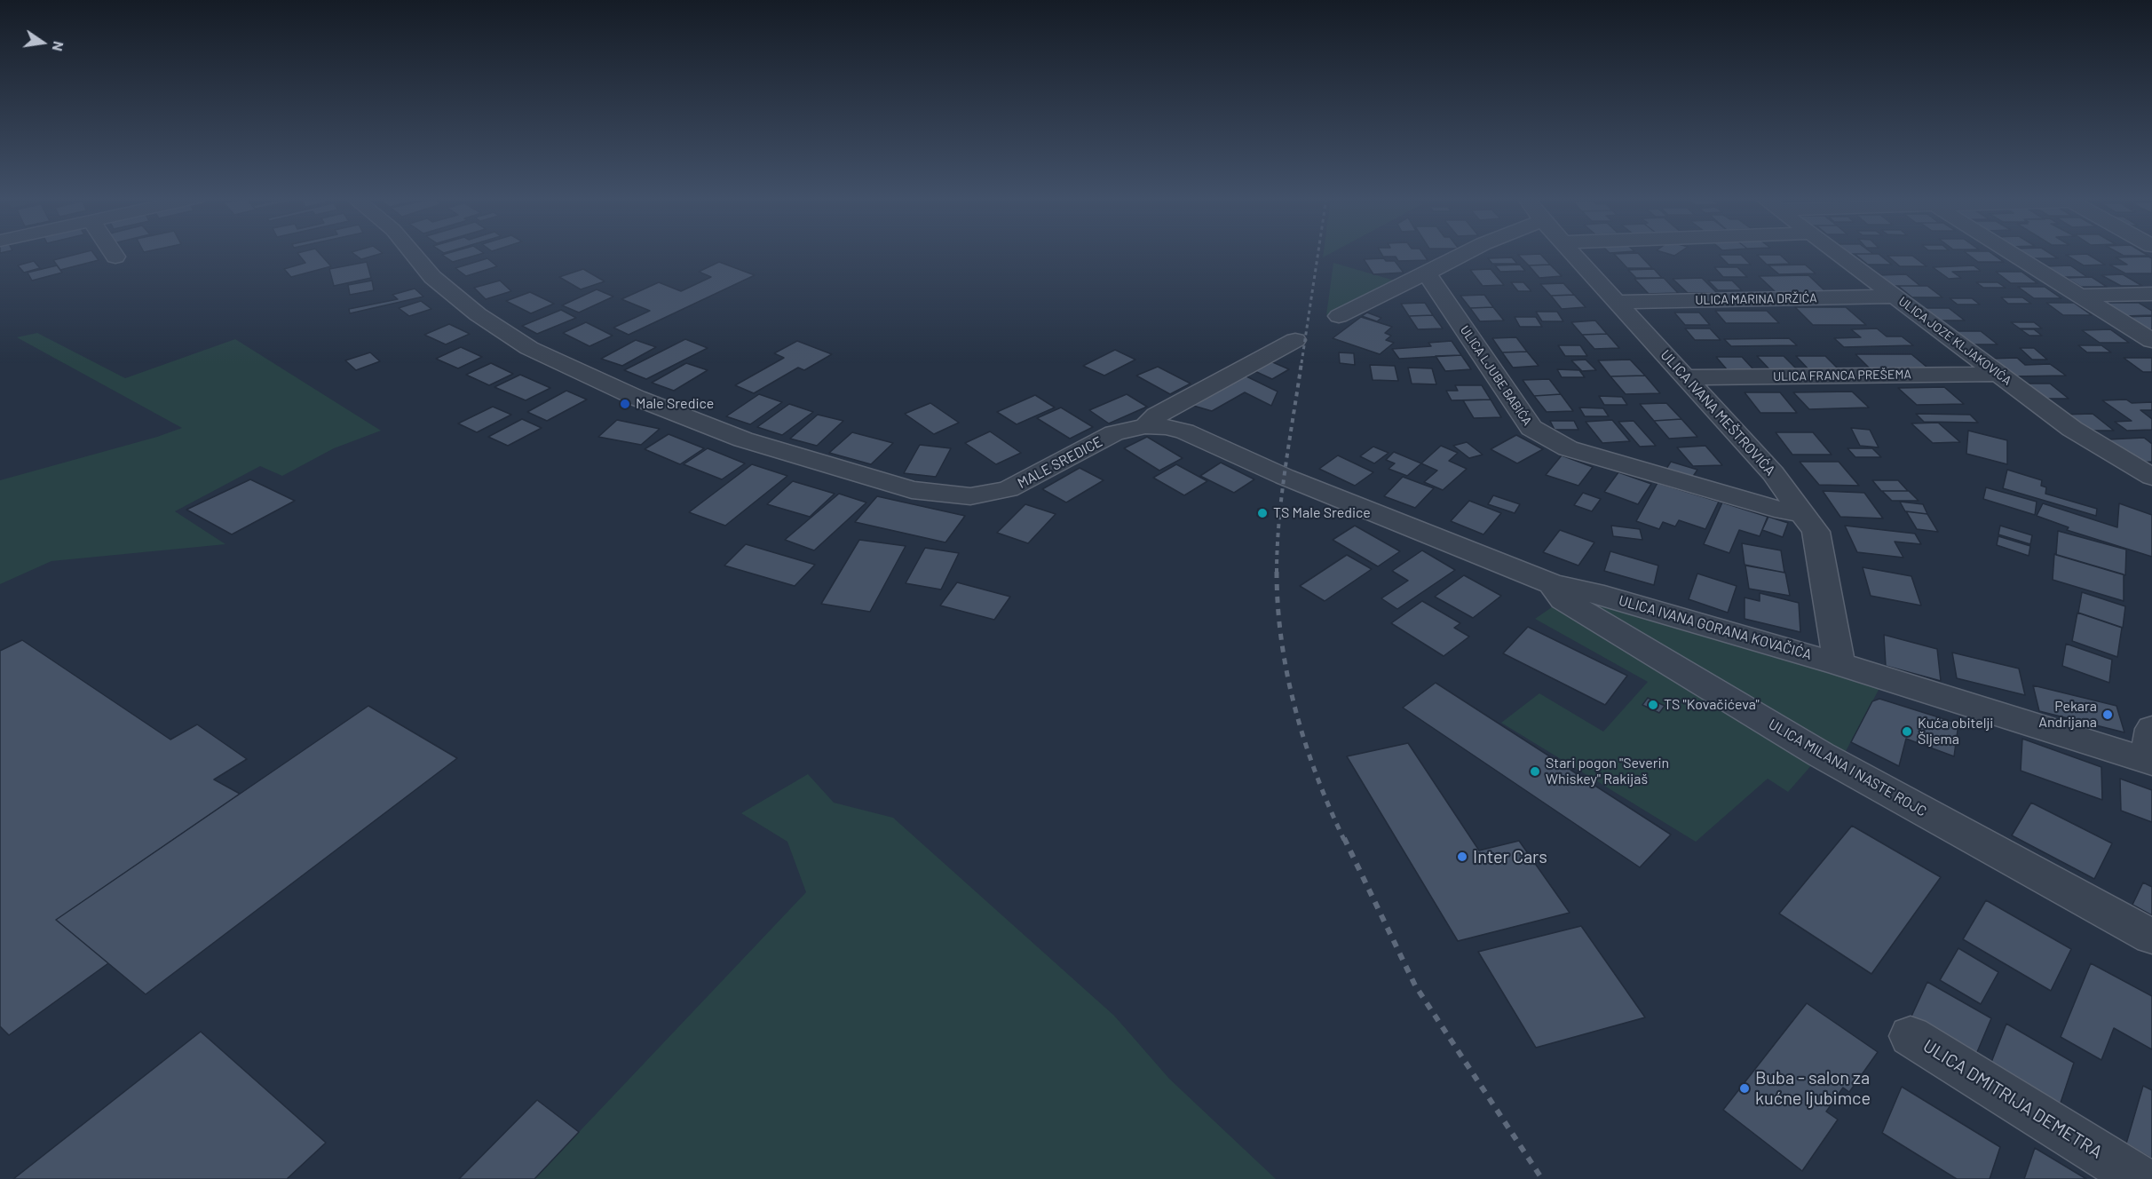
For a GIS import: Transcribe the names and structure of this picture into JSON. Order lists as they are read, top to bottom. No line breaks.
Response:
{"streets":{"street":["ULICA MARINA DRŽIĆA","ULICA JOZE KLJAKOVIĆA","ULICA LJUBE BABIĆA","ULICA FRANCA PREŠEMA","ULICA IVANA MEŠTROVIĆA","MALE SREDICE","ULICA IVANA GORANA KOVAČIĆA","ULICA MILANA I NASTE ROJC","ULICA DMITRIJA DEMETRA"]},"crossings":[["ULICA MARINA DRŽIĆA","ULICA JOZE KLJAKOVIĆA"],["ULICA MARINA DRŽIĆA","ULICA IVANA MEŠTROVIĆA"],["ULICA JOZE KLJAKOVIĆA","ULICA FRANCA PREŠEMA"],["ULICA LJUBE BABIĆA","ULICA IVANA MEŠTROVIĆA"],["ULICA FRANCA PREŠEMA","ULICA IVANA MEŠTROVIĆA"],["ULICA IVANA MEŠTROVIĆA","ULICA IVANA GORANA KOVAČIĆA"],["MALE SREDICE","ULICA IVANA GORANA KOVAČIĆA"],["ULICA IVANA GORANA KOVAČIĆA","ULICA MILANA I NASTE ROJC"]],"places":["Male Sredice","TS Male Sredice","TS \"Kovačićeva\"","Pekara Andrijana","Kuća obitelji Šljema","Stari pogon \"Severin Whiskey\" Rakijaš","Inter Cars","Buba - salon za kućne ljubimce"],"north":"right"}
